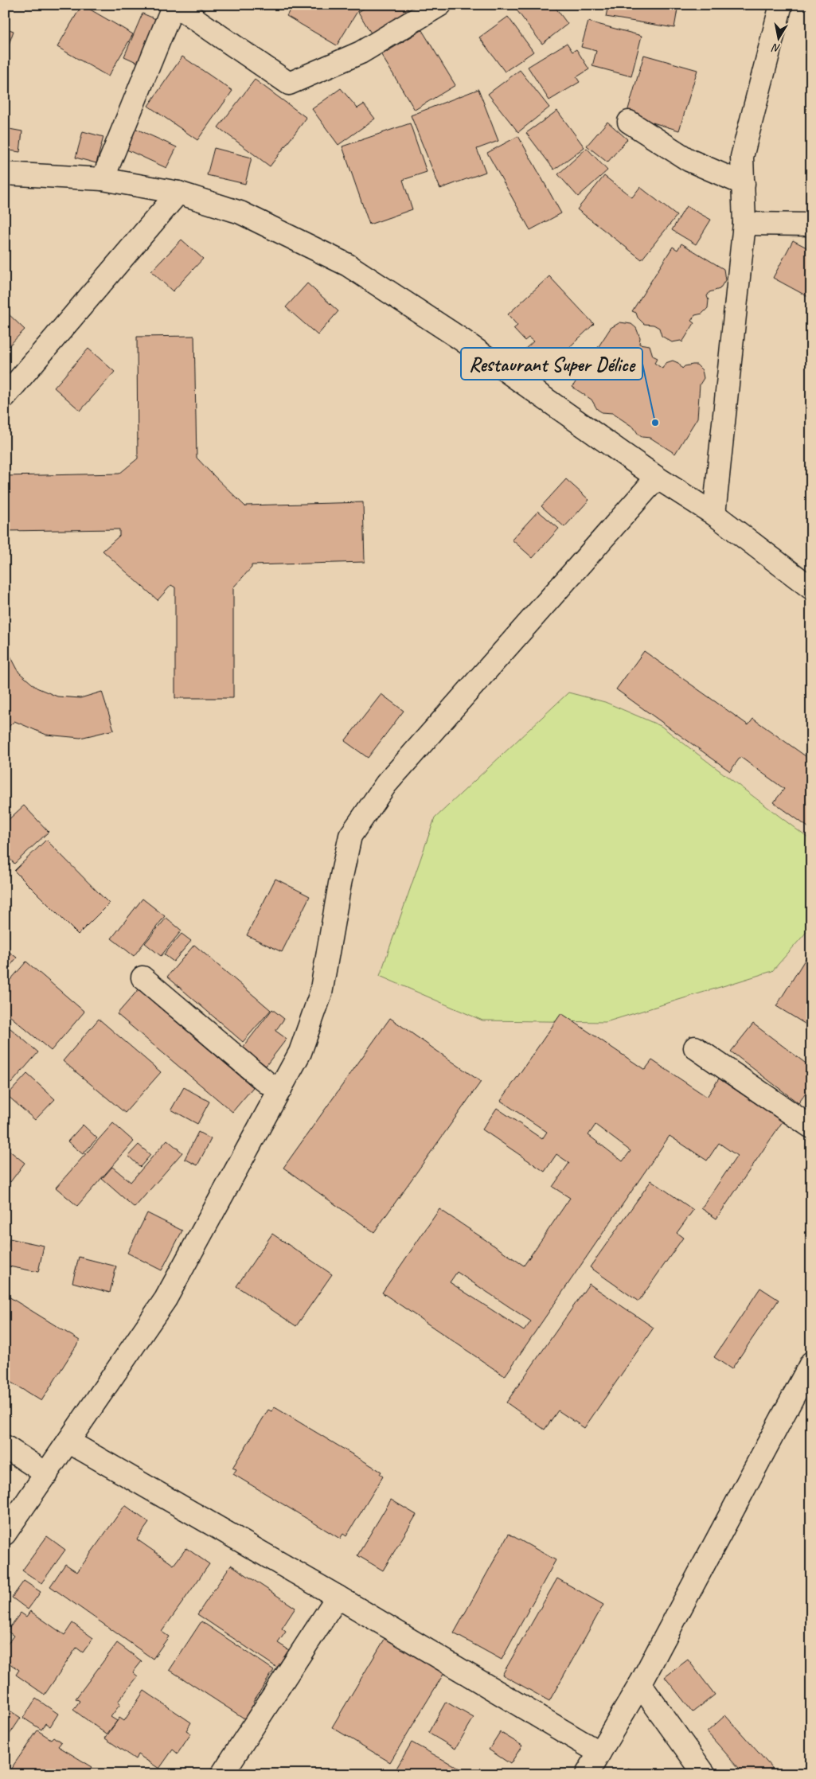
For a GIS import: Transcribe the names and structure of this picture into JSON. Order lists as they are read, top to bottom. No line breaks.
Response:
{"places":["Restaurant Super Délice"],"north":"bottom"}
